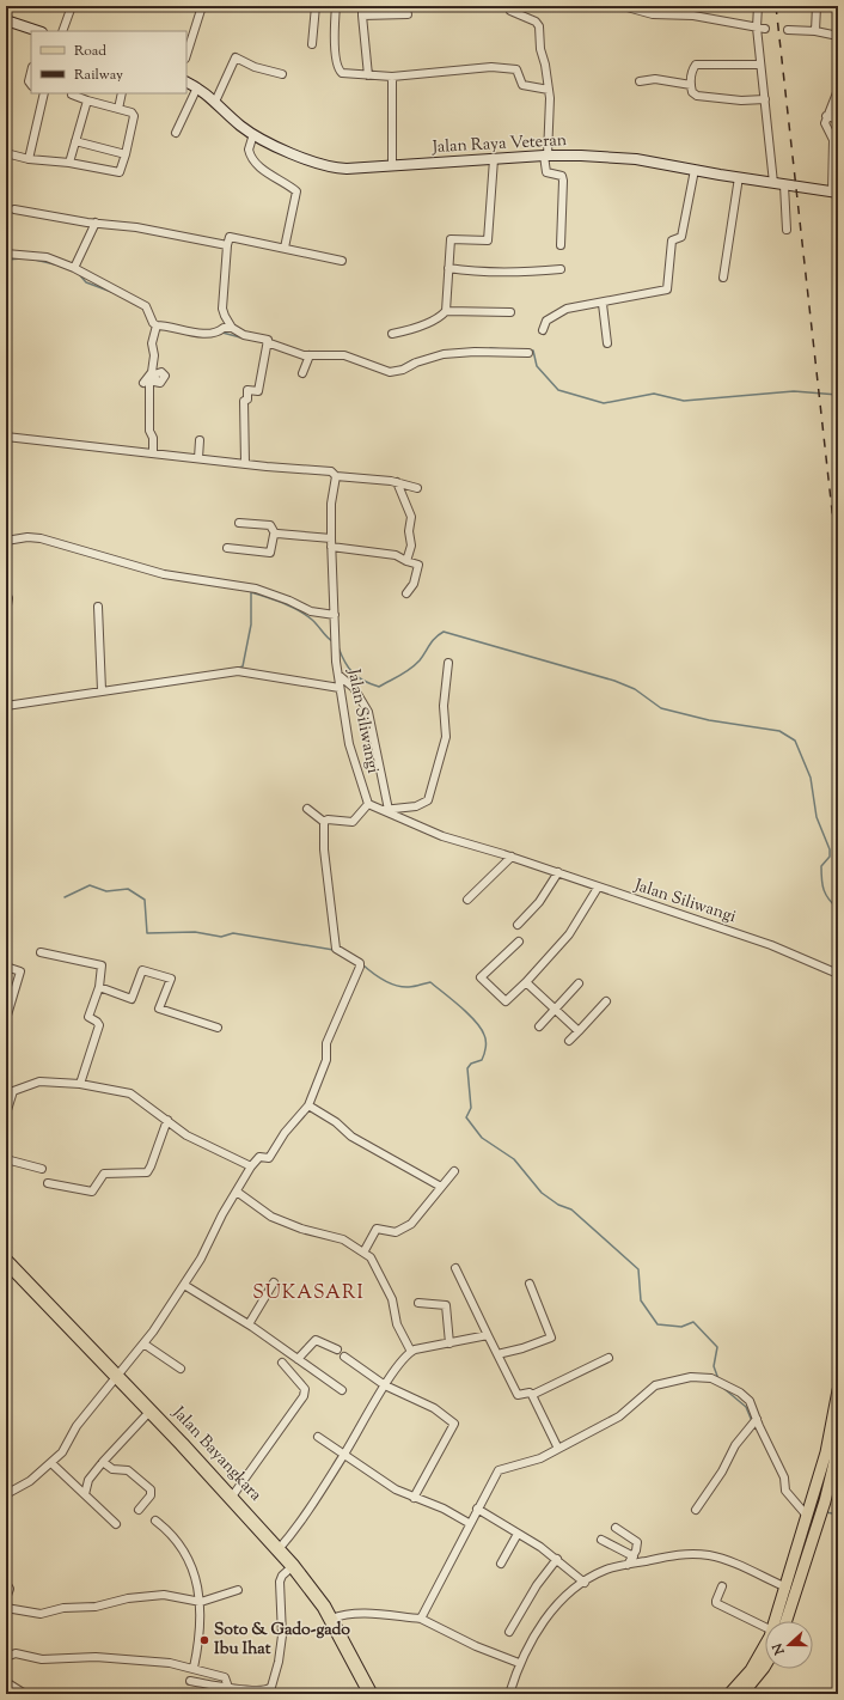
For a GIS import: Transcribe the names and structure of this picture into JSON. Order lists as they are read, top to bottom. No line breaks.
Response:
{"streets":{"highway":["Jalan Bayangkara"],"street":["Jalan Raya Veteran","Jalan Siliwangi"]},"districts":["SUKASARI"],"places":["Soto & Gado-gado Ibu Ihat"],"legend":["Road","Railway"],"north":"left"}
